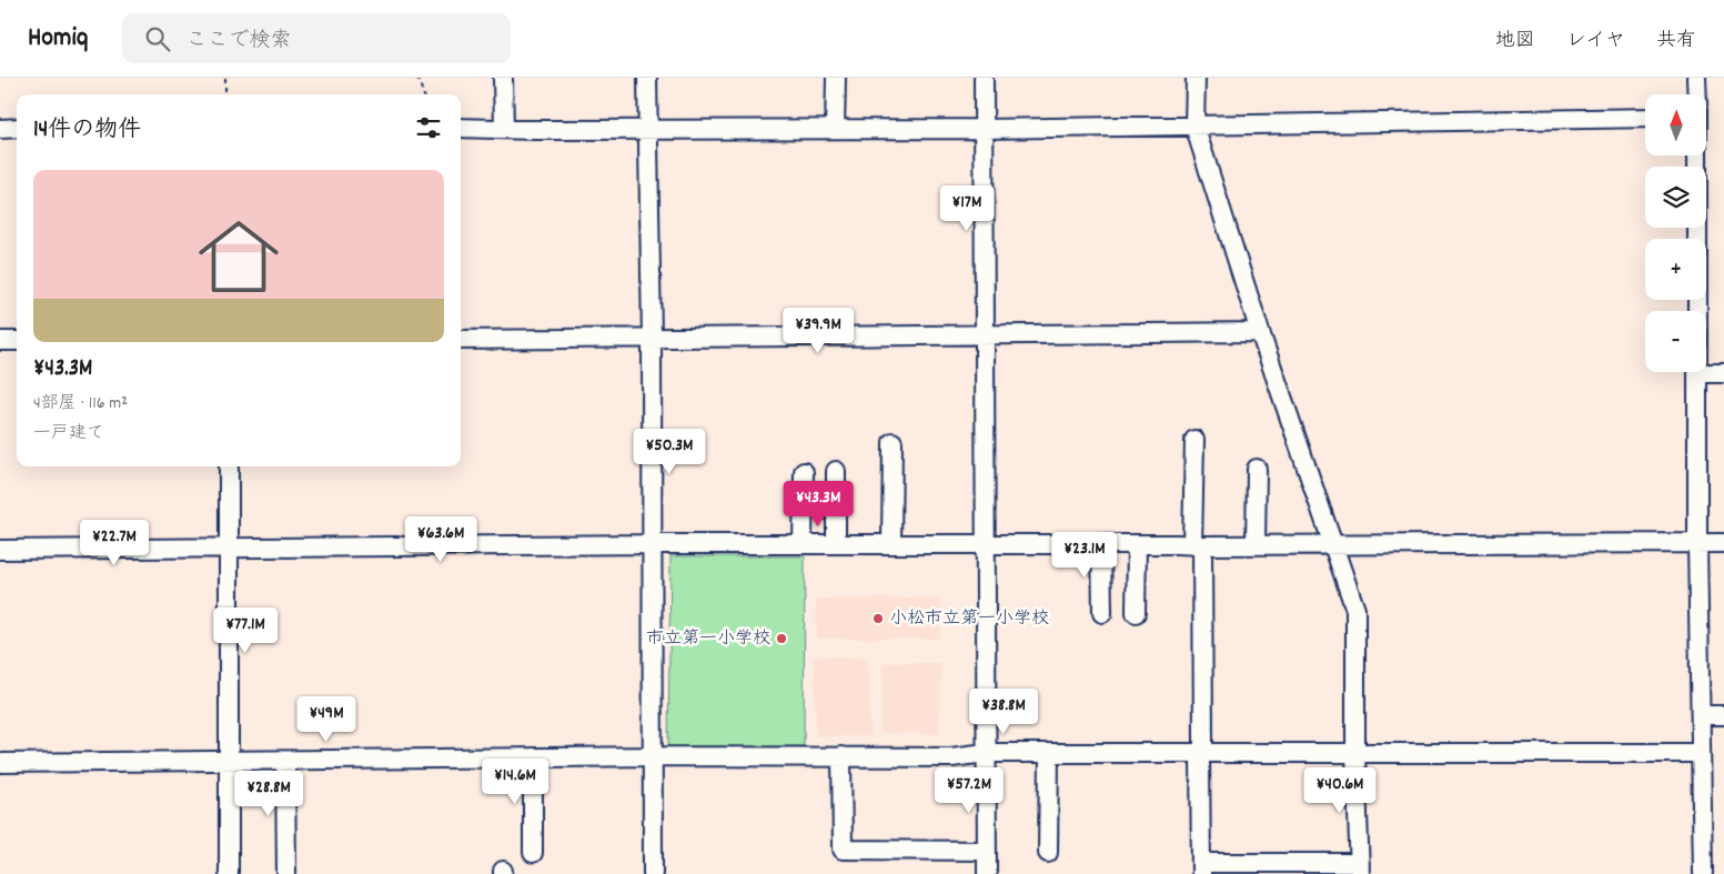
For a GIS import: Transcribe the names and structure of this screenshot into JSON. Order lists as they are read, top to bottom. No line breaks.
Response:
{"places":["小松市立第一小学校","市立第一小学校"],"north":"top","page":{"header":"Homiq","search":"ここで検索","nav":["地図","レイヤ","共有"],"map_buttons":["+","−"],"heading":"14件の物件","list":[{"name":"¥43.3M","note":"4部屋 · 116 m² · 一戸建て"}],"price":["¥17M","¥39.9M","¥50.3M","¥43.3M","¥63.6M","¥22.7M","¥23.1M","¥77.1M","¥38.8M","¥49M","¥14.6M","¥57.2M","¥40.6M","¥28.8M"]}}
